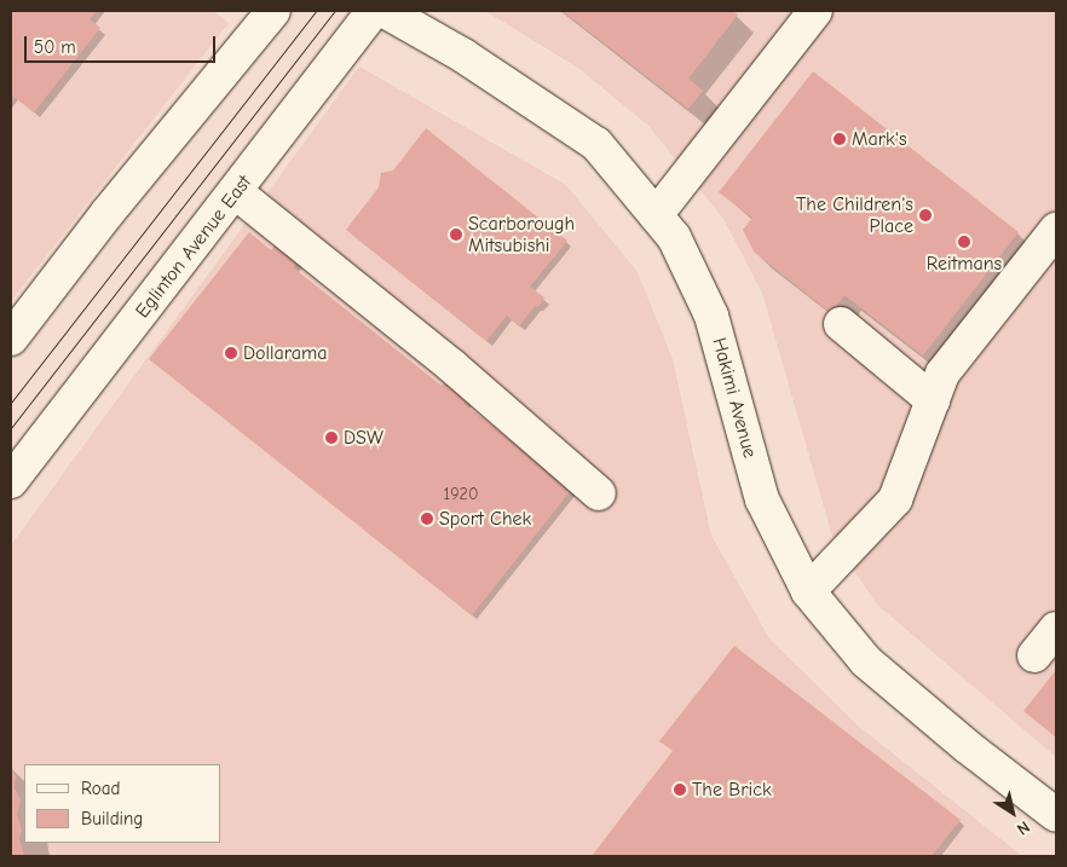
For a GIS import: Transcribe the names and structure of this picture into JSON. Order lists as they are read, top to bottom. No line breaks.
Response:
{"streets":{"street":["Eglinton Avenue East","Hakimi Avenue"]},"places":["Mark's","The Children's Place","Scarborough Mitsubishi","Reitmans","Dollarama","DSW","Sport Chek","The Brick"],"house_numbers":["1920"],"legend":["Road","Building"],"scale_bar":"50 m","north":"bottom right"}
